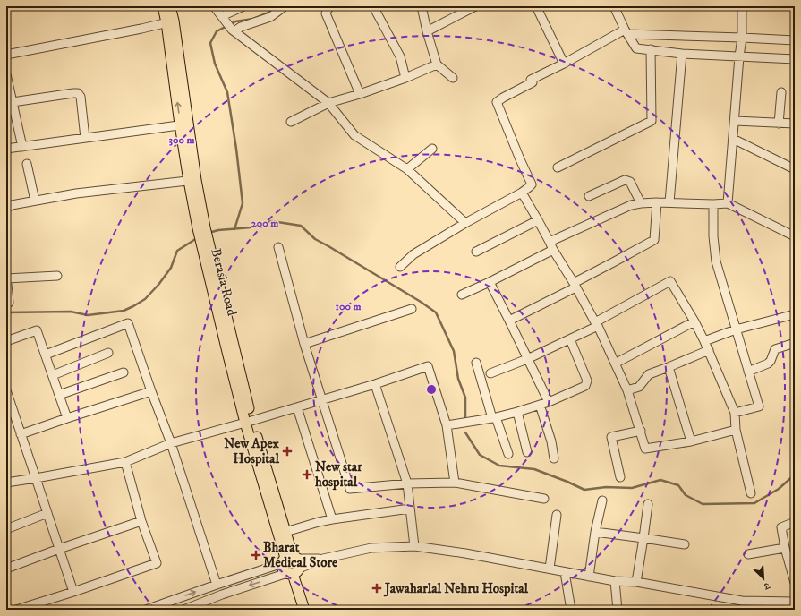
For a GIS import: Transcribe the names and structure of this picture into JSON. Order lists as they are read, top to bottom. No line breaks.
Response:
{"streets":{"main road":["Berasia Road"]},"places":{"health":["New Apex Hospital","New star hospital","Bharat Medical Store","Jawaharlal Nehru Hospital"]},"north":"bottom right","rings":["300 m","200 m","100 m"]}
